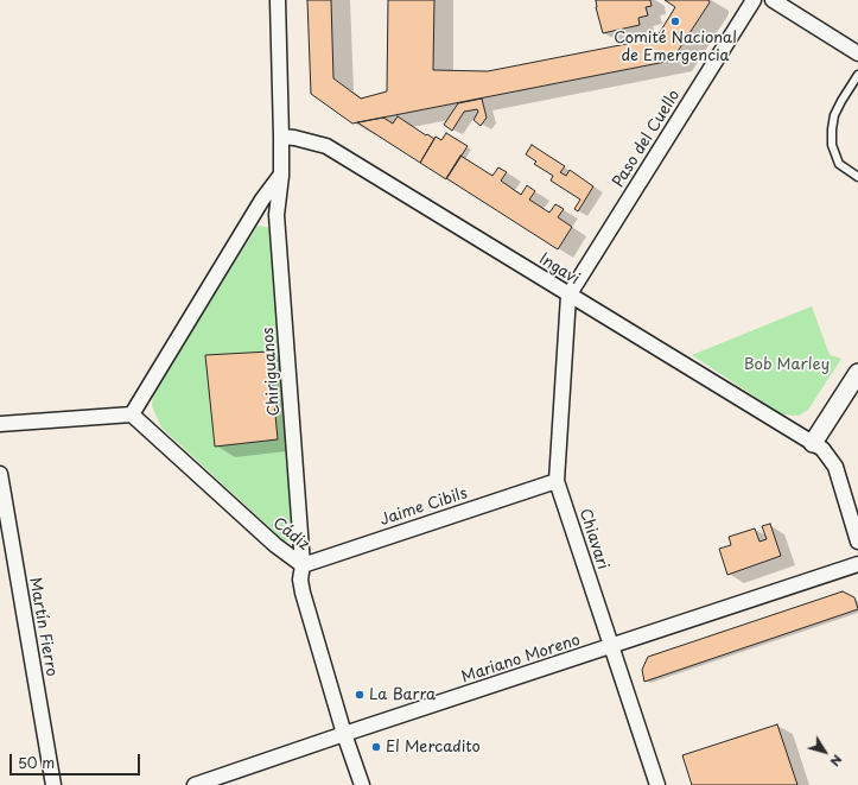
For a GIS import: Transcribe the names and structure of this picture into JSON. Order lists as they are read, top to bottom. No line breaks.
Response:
{"streets":{"street":["Paso del Cuello","Ingavi","Chiriguanos","Jaime Cibils","Cádiz","Chiavari","Martín Fierro","Mariano Moreno"]},"crossings":[["Paso del Cuello","Ingavi"],["Paso del Cuello","Chiavari"],["Ingavi","Chiriguanos"],["Ingavi","Chiavari"],["Chiriguanos","Jaime Cibils"],["Chiriguanos","Cádiz"],["Jaime Cibils","Cádiz"],["Jaime Cibils","Chiavari"],["Cádiz","Mariano Moreno"],["Chiavari","Mariano Moreno"]],"parks":["Bob Marley"],"places":["Comité Nacional de Emergencia","La Barra","El Mercadito"],"scale_bar":"50 m","north":"bottom right"}
